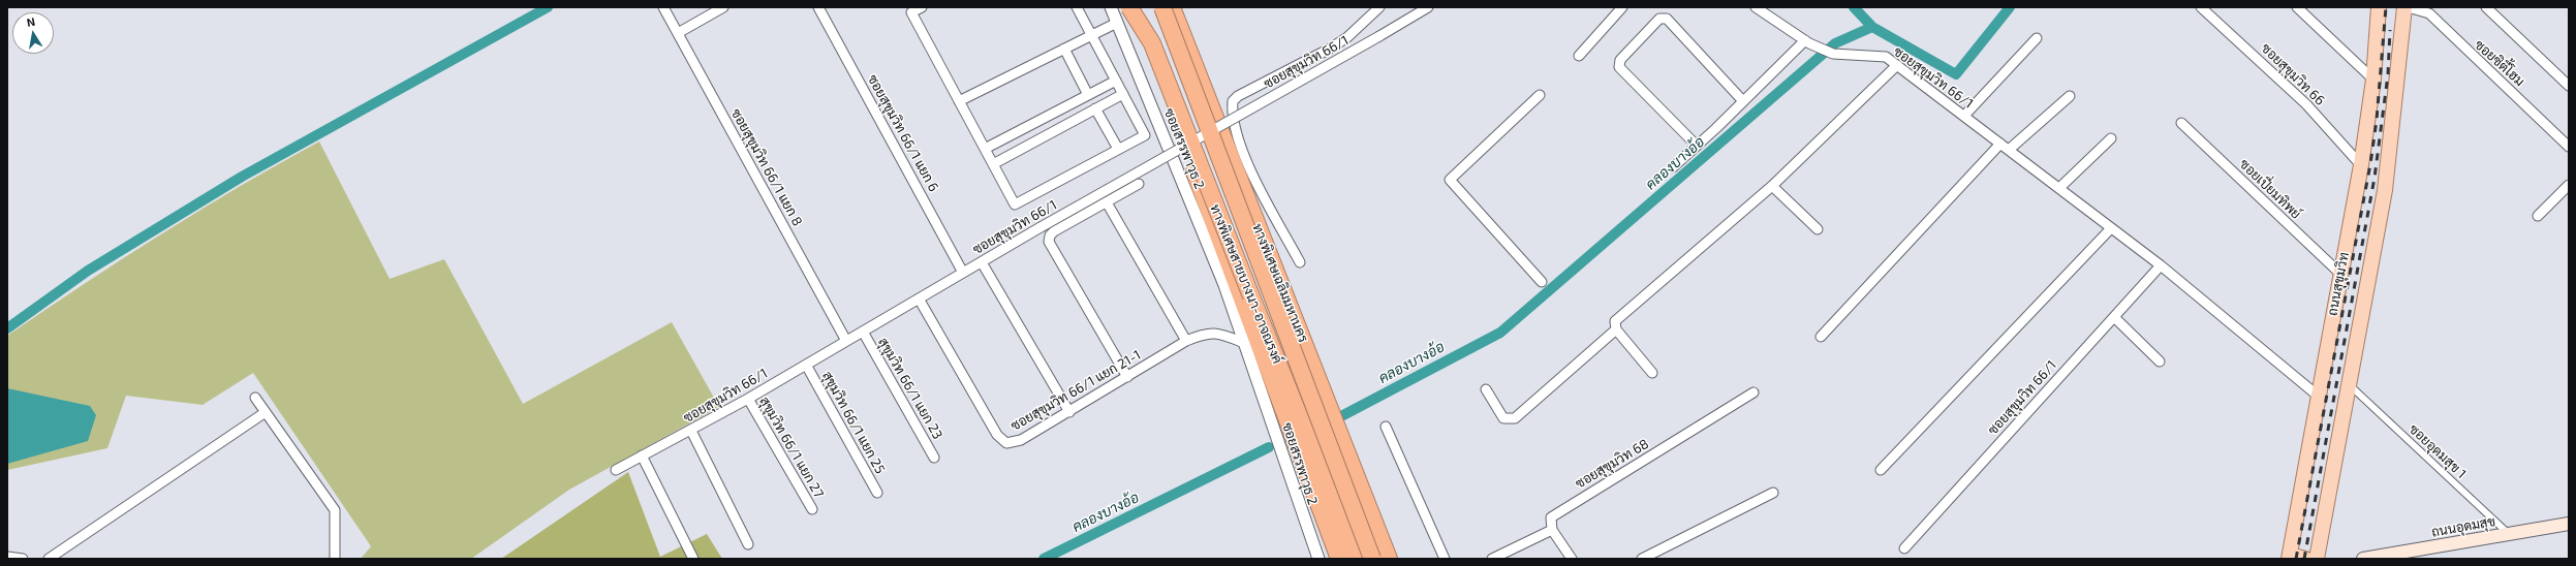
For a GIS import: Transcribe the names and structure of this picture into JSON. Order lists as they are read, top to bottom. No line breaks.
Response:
{"streets":{"highway":["ทางพิเศษเฉลิมมหานคร","ทางพิเศษสายบางนา-อาจณรงค์"],"main road":["ถนนสุขุมวิท","ถนนอุดมสุข"],"street":["ซอยสุขุมวิท 66/1","ซอยซิตี้โฮม","ซอยสุขุมวิท 66","ซอยสุขุมวิท 66/1 แยก 6","ซอยสรรพาวุธ 2","ซอยสุขุมวิท 66/1 แยก 8","ซอยเปี่ยมทิพย์","สุขุมวิท 66/1 แยก 23","ซอยสุขุมวิท 66/1 แยก 21-1","สุขุมวิท 66/1 แยก 25","สุขุมวิท 66/1 แยก 27","ซอยอุดมสุข 1","ซอยสุขุมวิท 68"]},"crossings":[["ซอยสุขุมวิท 66/1","ซอยสุขุมวิท 66/1 แยก 6"],["ซอยสุขุมวิท 66/1","ซอยสุขุมวิท 66/1 แยก 8"],["ซอยสุขุมวิท 66/1","ถนนสุขุมวิท"],["ซอยสุขุมวิท 66/1","สุขุมวิท 66/1 แยก 23"],["ซอยสุขุมวิท 66/1","ซอยสุขุมวิท 66/1 แยก 21-1"],["ซอยสุขุมวิท 66/1","สุขุมวิท 66/1 แยก 25"],["ซอยสุขุมวิท 66/1","สุขุมวิท 66/1 แยก 27"],["ซอยสุขุมวิท 66","ถนนสุขุมวิท"],["ซอยสรรพาวุธ 2","ซอยสุขุมวิท 66/1 แยก 21-1"],["ซอยเปี่ยมทิพย์","ถนนสุขุมวิท"],["ซอยอุดมสุข 1","ถนนอุดมสุข"]],"water":["คลองบางอ้อ"],"north":"top"}
